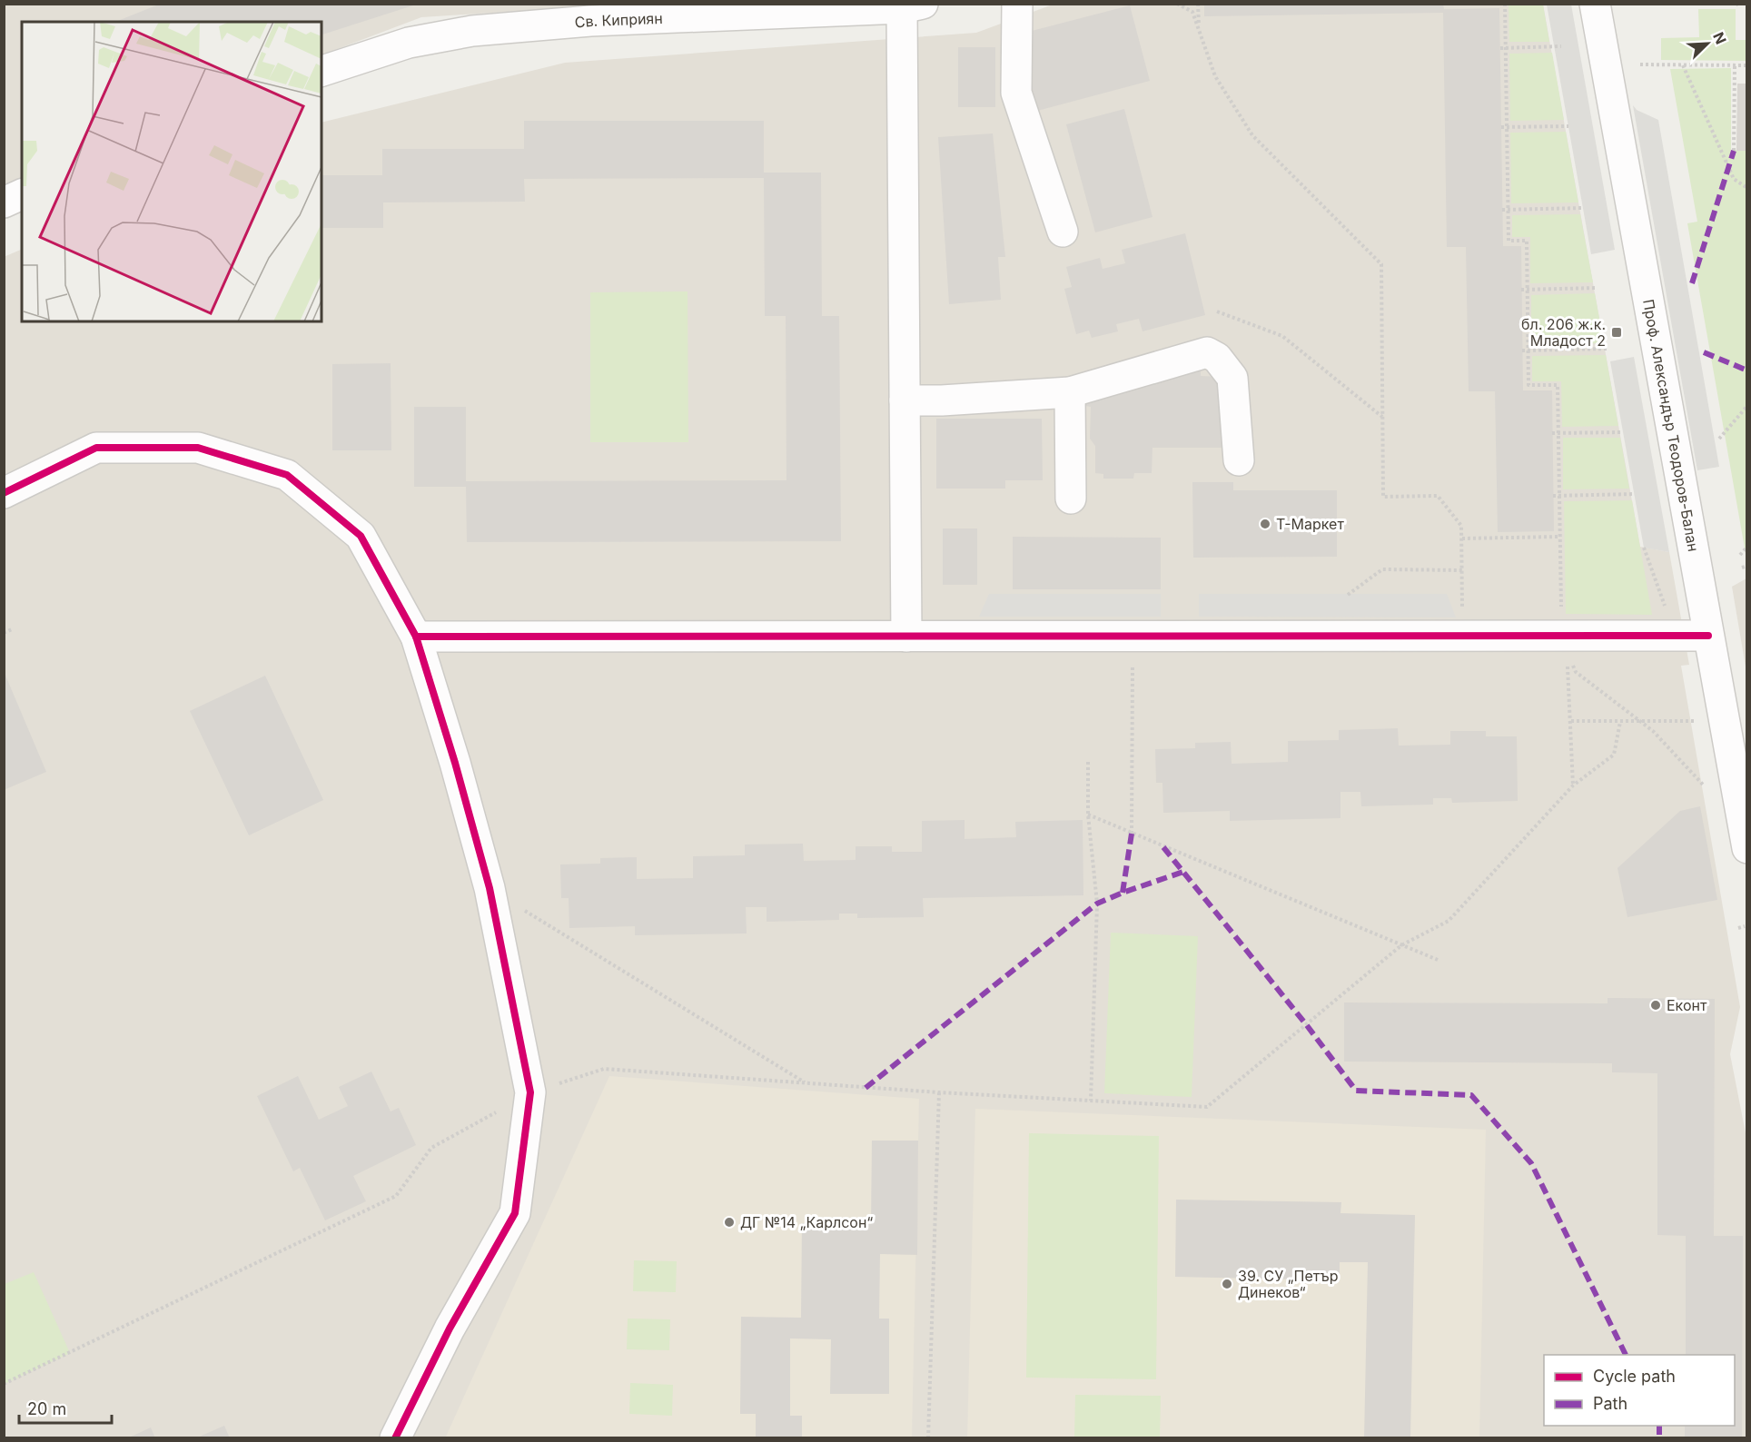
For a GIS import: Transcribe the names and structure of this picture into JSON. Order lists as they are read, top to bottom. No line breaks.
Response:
{"streets":{"street":["Св. Киприян","Проф. Александър Теодоров-Балан"]},"places":{"transit":["бл. 206 ж.к. Младост 2"],"other":["Т-Маркет","Еконт","ДГ №14 „Карлсон“","39. СУ „Петър Динеков“"]},"legend":["Cycle path","Path"],"scale_bar":"20 m","north":"top right"}
